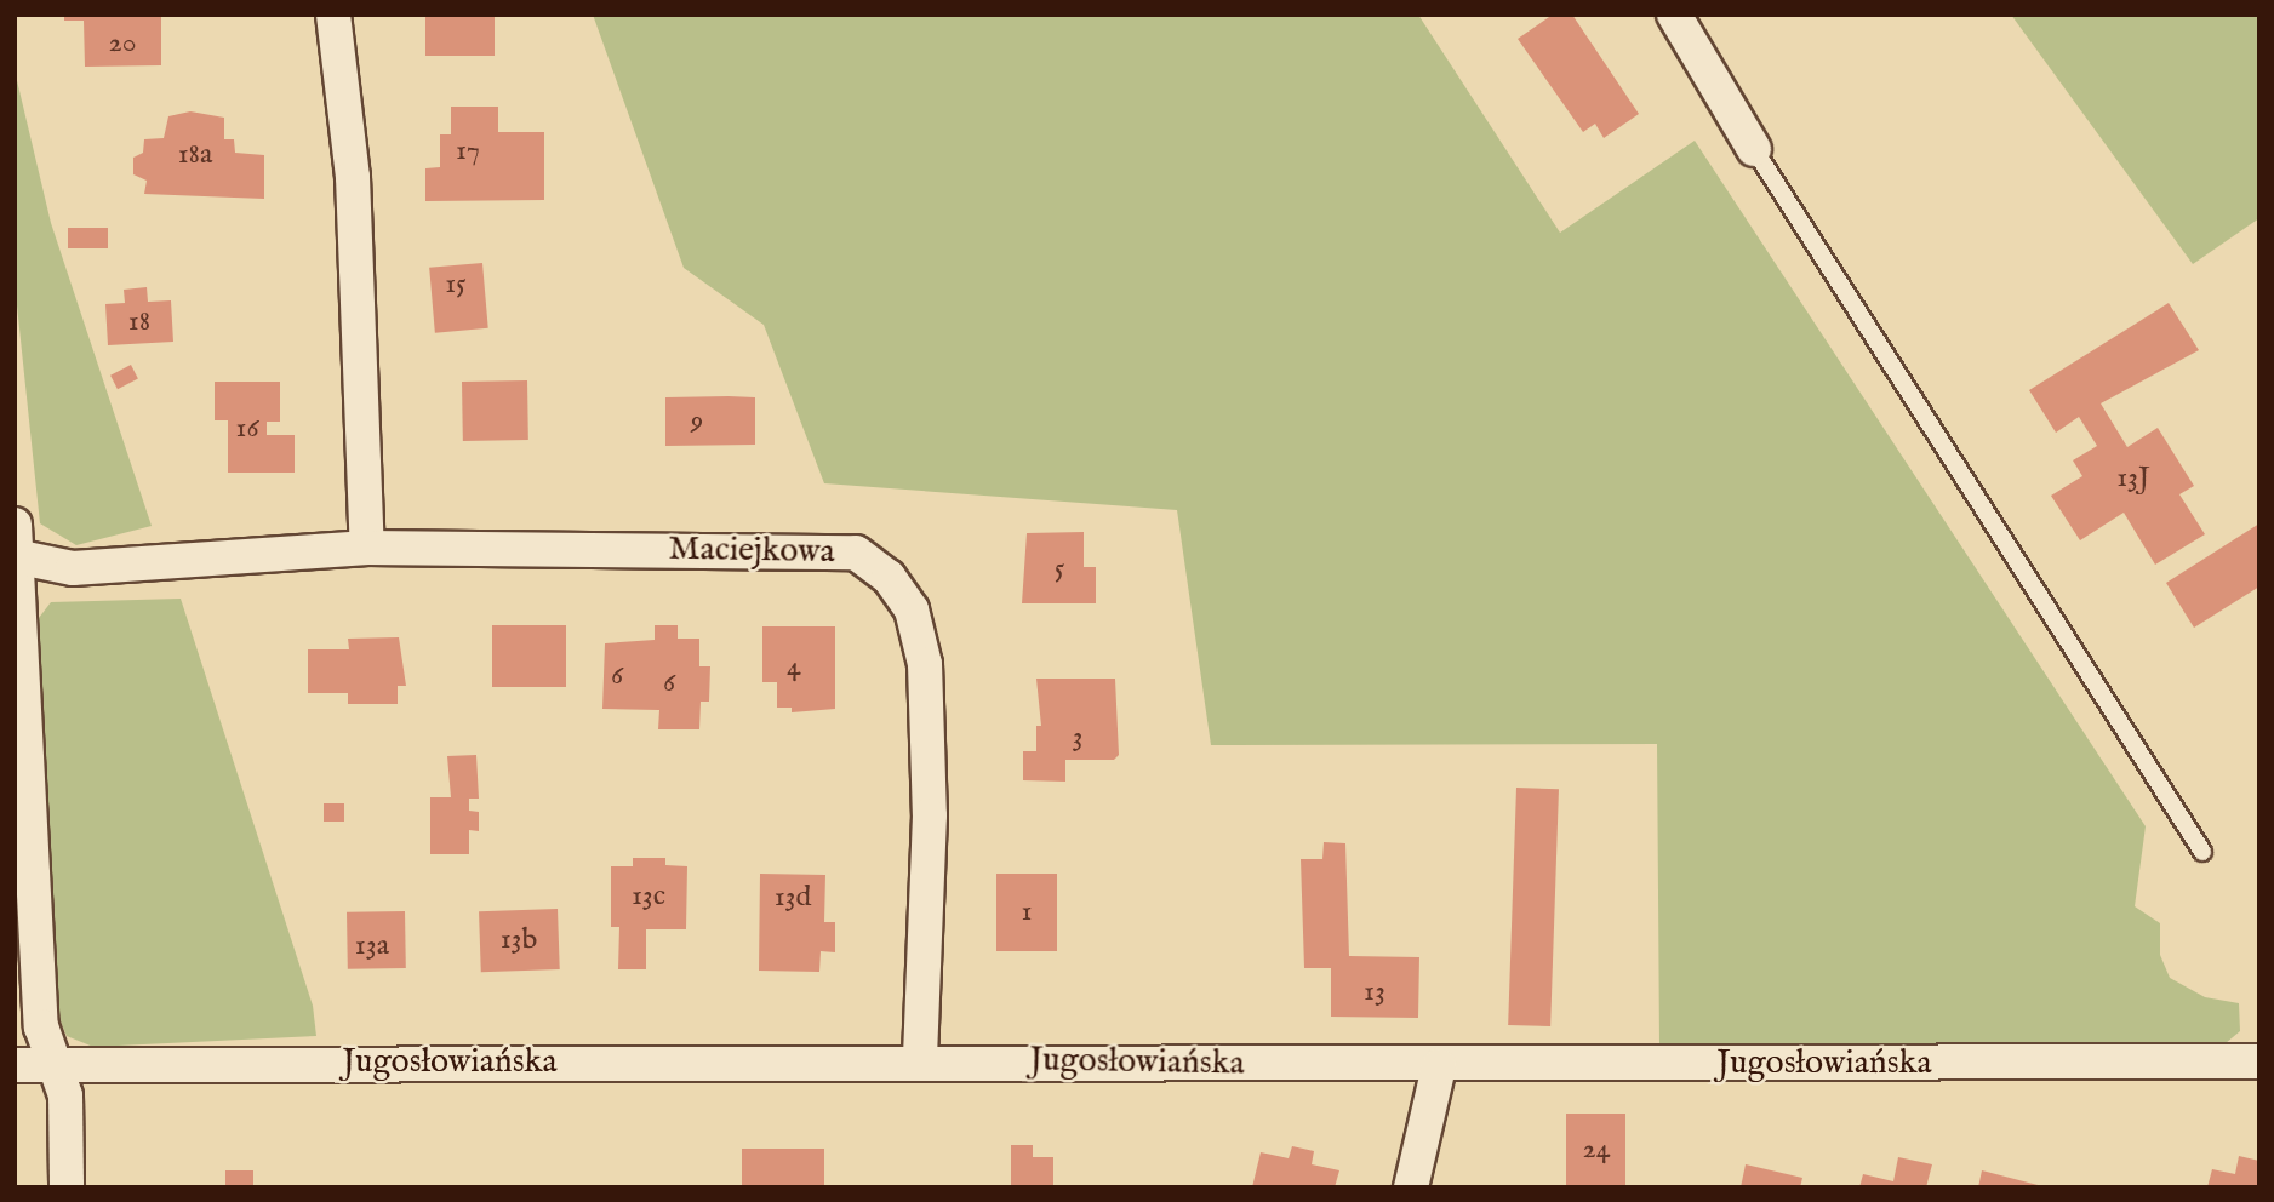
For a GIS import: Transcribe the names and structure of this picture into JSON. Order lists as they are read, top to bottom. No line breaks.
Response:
{"streets":{"street":["Maciejkowa","Jugosłowiańska"]},"crossings":[["Maciejkowa","Jugosłowiańska"]],"house_numbers":["20","17","18a","15","18","9","16","13J","5","4","6","6","3","13c","13d","1","13b","13a","13","24"]}
